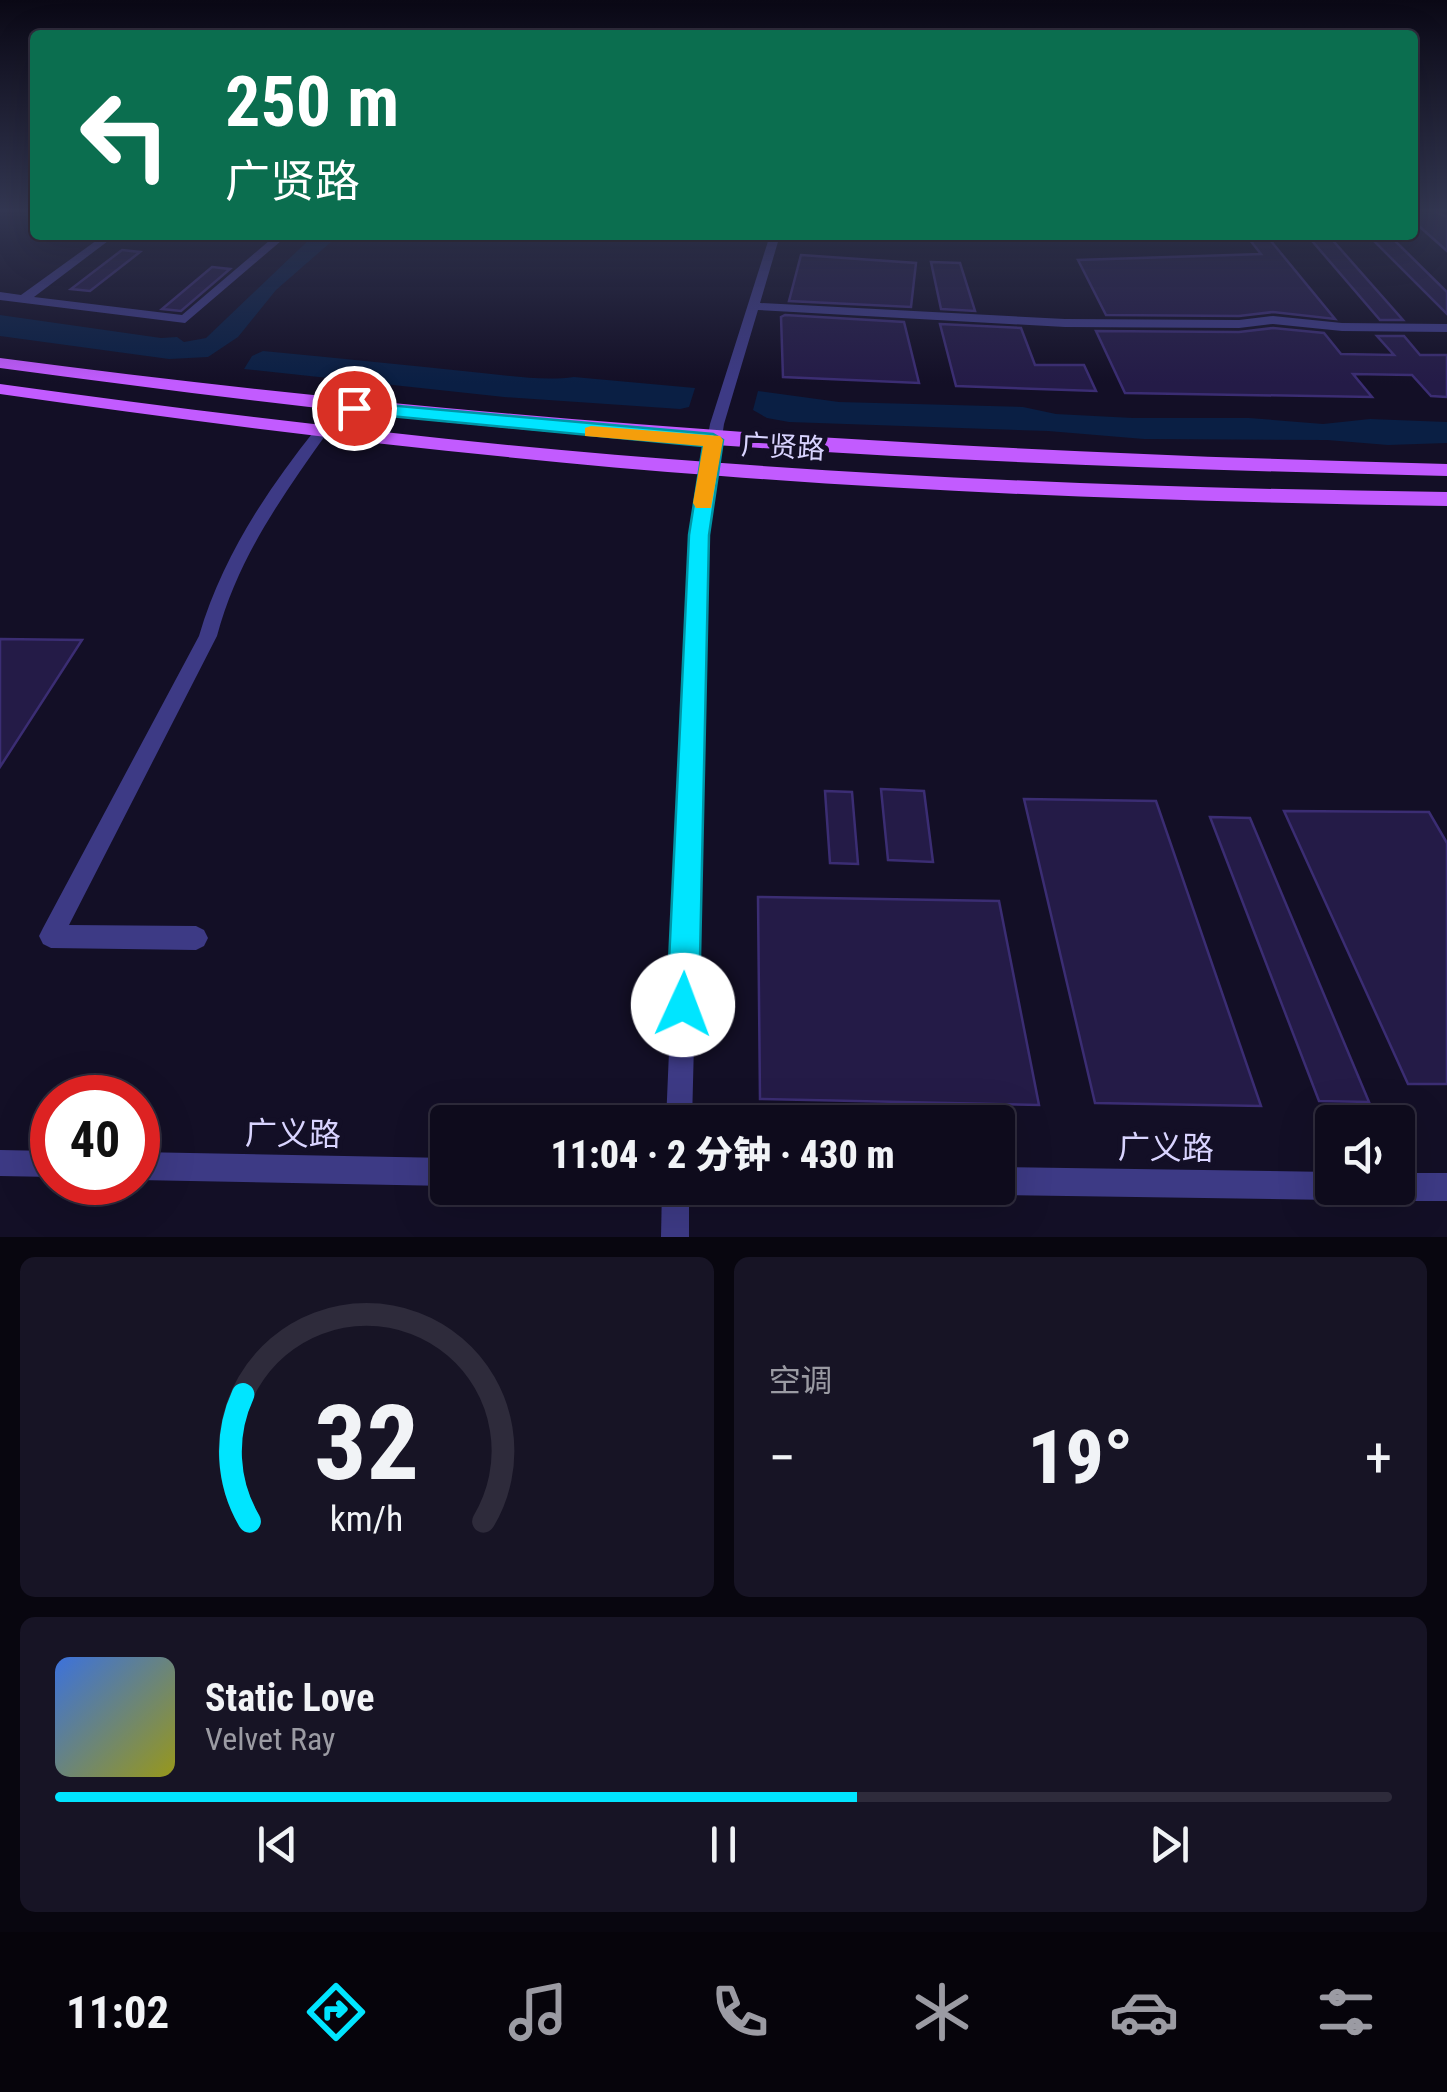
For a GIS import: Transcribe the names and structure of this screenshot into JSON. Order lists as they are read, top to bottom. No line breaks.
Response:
{"streets":{"main road":["广贤路"],"street":["广义路"]},"page":{"turn":["250 m","广贤路"],"limit":"40","trip":"11:04 · 2 分钟 · 430 m","tile":"空调","heat":["−","19°","+"],"song":["Static Love","Velvet Ray"],"tabs":"11:02","gauge":["32","km/h"]}}
